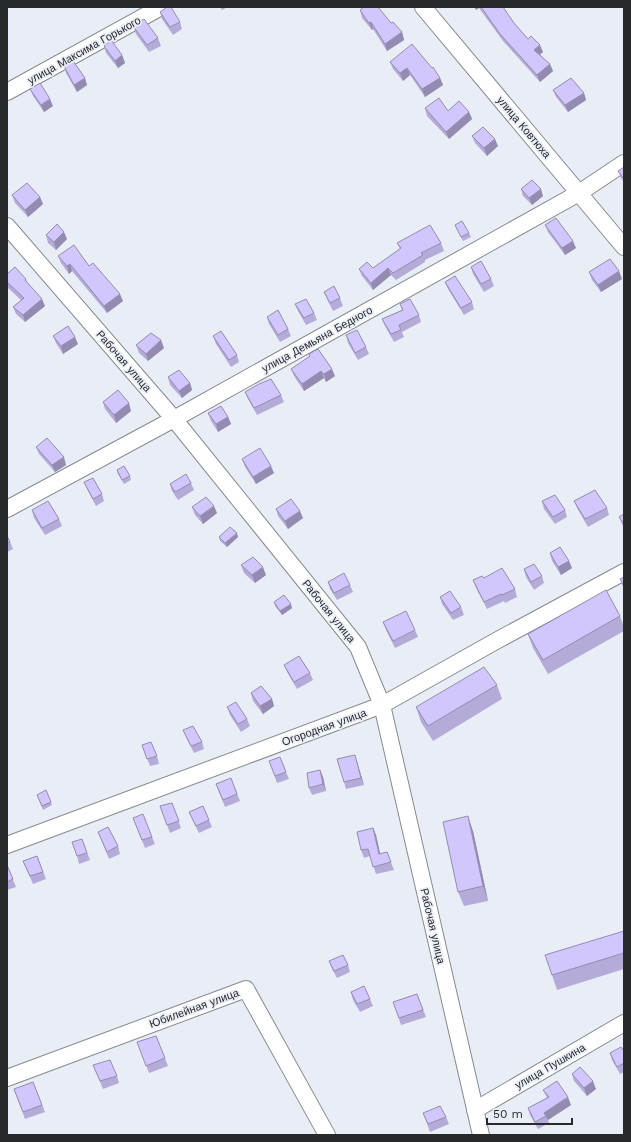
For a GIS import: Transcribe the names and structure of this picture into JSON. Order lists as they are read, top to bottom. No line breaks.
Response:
{"streets":{"street":["улица Максима Горького","улица Ковтюха","улица Демьяна Бедного","Рабочая улица","Огородная улица","Юбилейная улица","улица Пушкина"]},"crossings":[["улица Ковтюха","улица Демьяна Бедного"],["улица Демьяна Бедного","Рабочая улица"],["Рабочая улица","Огородная улица"],["Рабочая улица","улица Пушкина"]],"scale_bar":"50 m"}
